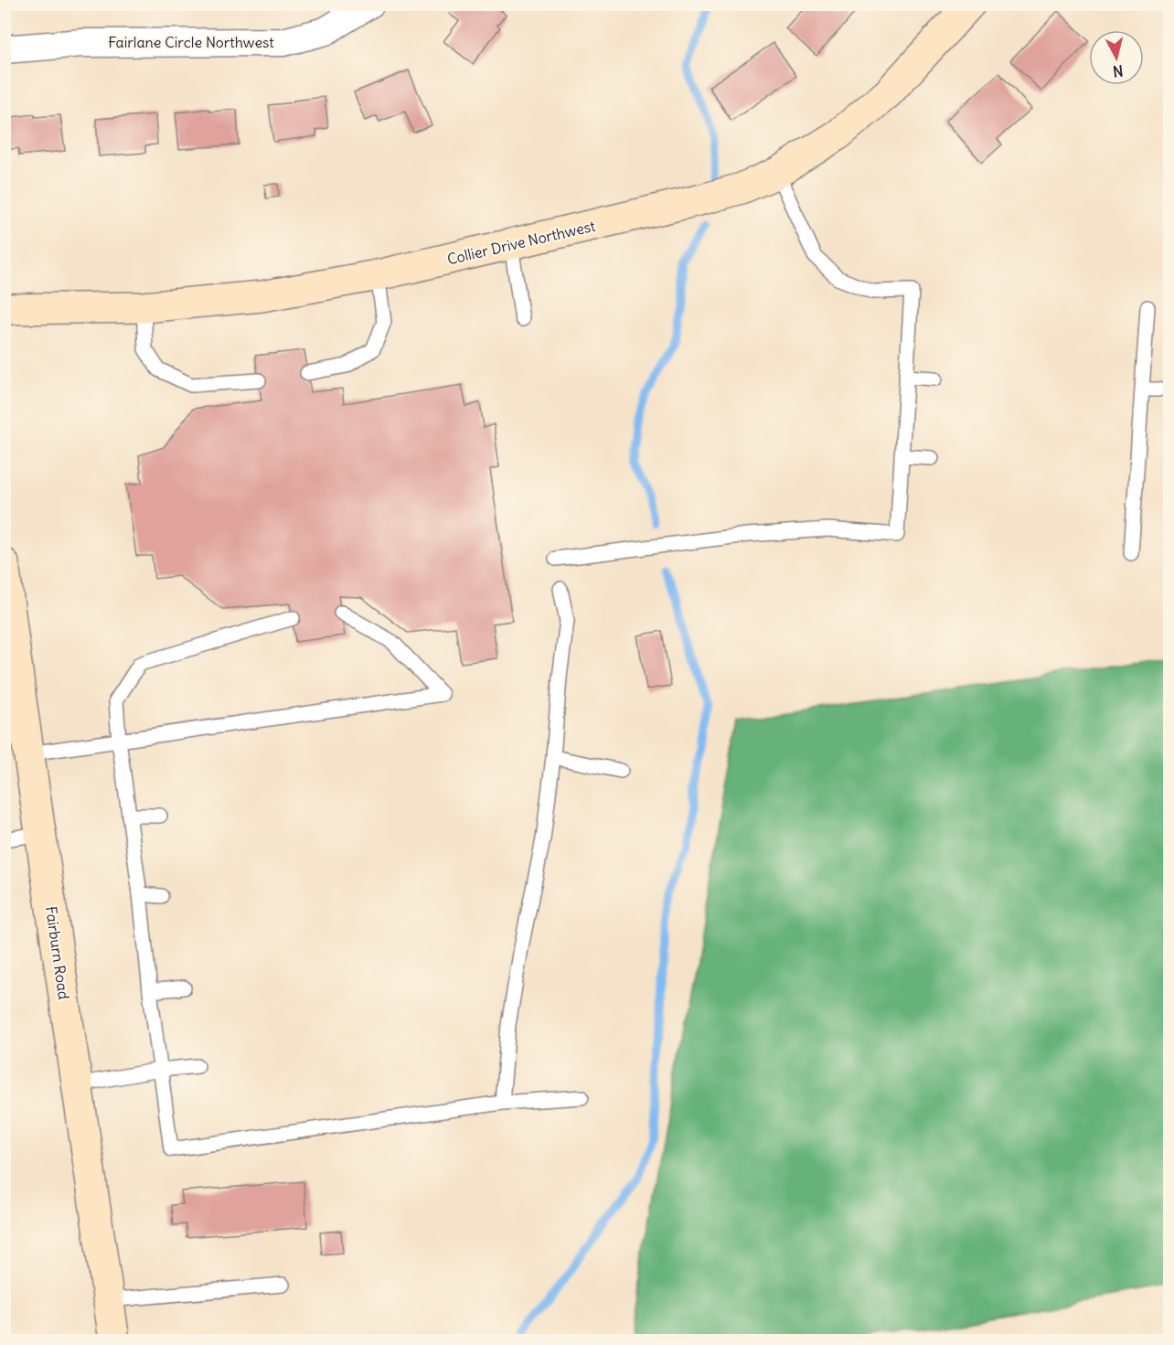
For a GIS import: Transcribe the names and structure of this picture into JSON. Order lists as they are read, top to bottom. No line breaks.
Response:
{"streets":{"main road":["Collier Drive Northwest","Fairburn Road"],"street":["Fairlane Circle Northwest"]},"north":"bottom"}
